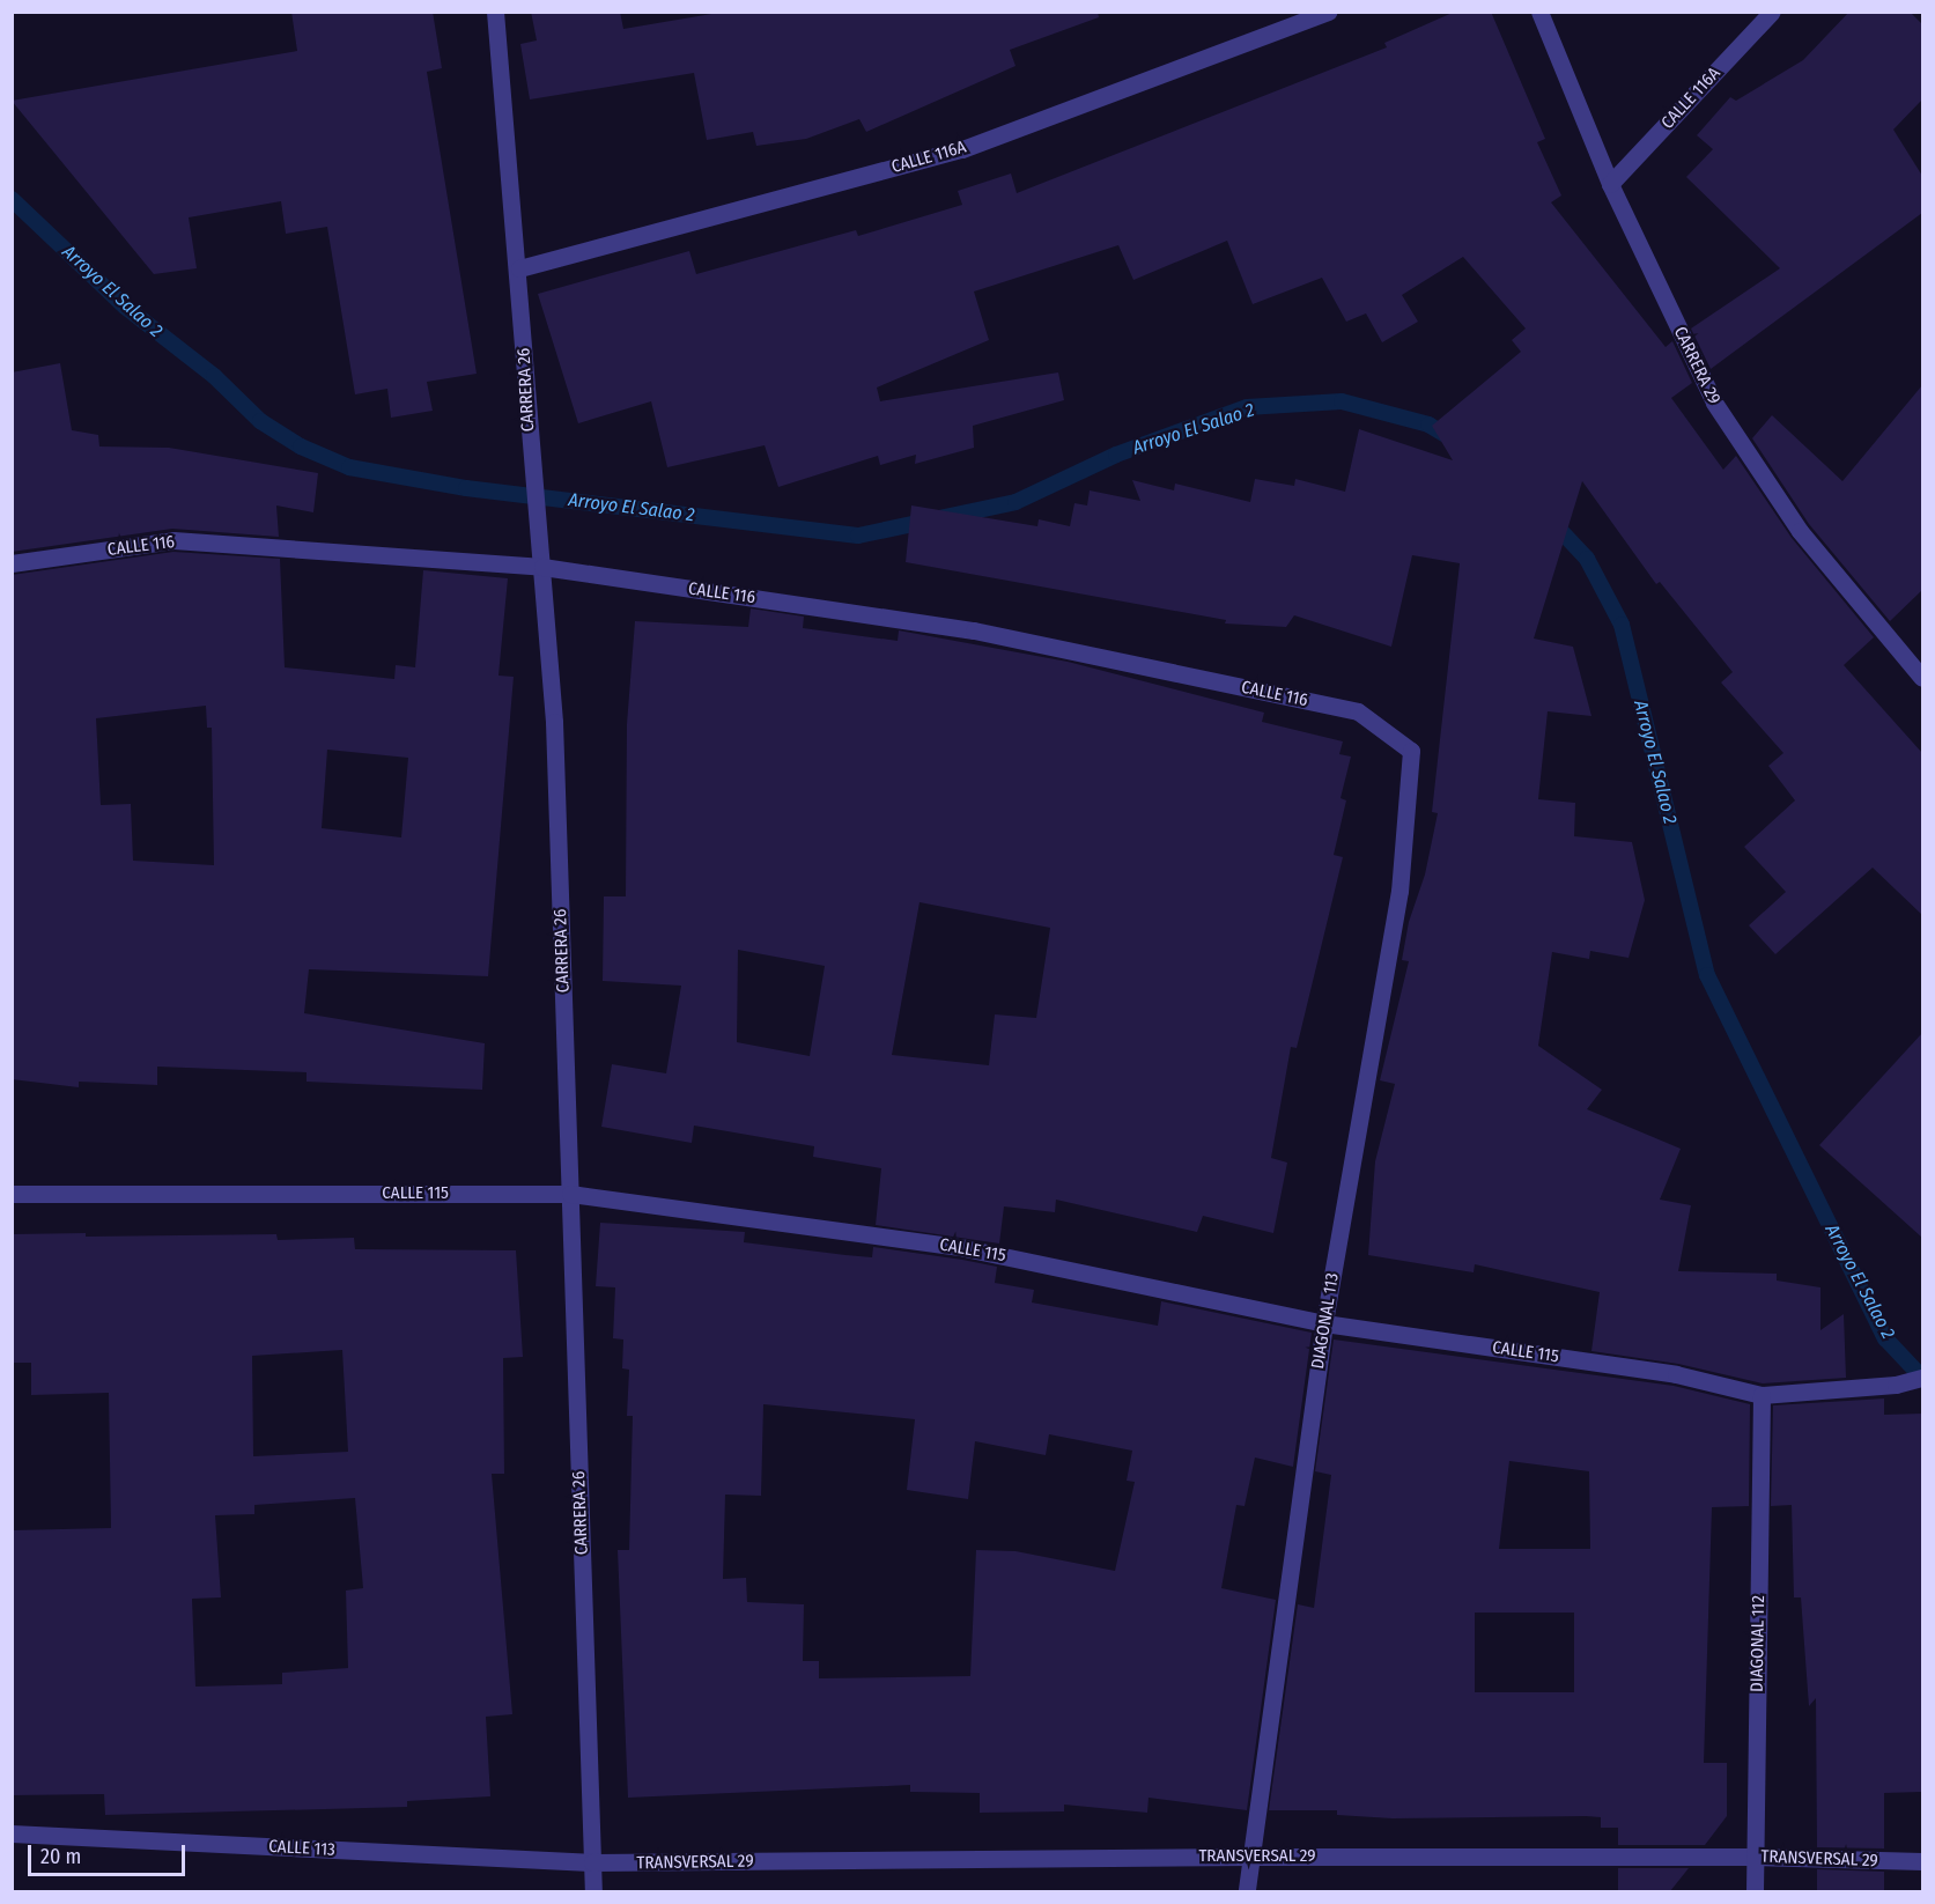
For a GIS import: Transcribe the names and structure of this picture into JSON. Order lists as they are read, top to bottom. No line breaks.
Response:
{"streets":{"street":["CALLE 116A","CARRERA 29","CARRERA 26","CALLE 116","CALLE 115","DIAGONAL 113","DIAGONAL 112","CALLE 113","TRANSVERSAL 29"]},"crossings":[["CALLE 116A","CARRERA 29"],["CALLE 116A","CARRERA 26"],["CARRERA 26","CALLE 116"],["CARRERA 26","CALLE 115"],["CARRERA 26","CALLE 113"],["CARRERA 26","TRANSVERSAL 29"],["CALLE 116","DIAGONAL 113"],["CALLE 115","DIAGONAL 113"],["CALLE 115","DIAGONAL 112"],["DIAGONAL 113","TRANSVERSAL 29"],["DIAGONAL 112","TRANSVERSAL 29"],["CALLE 113","TRANSVERSAL 29"]],"water":["Arroyo El Salao 2"],"scale_bar":"20 m"}
